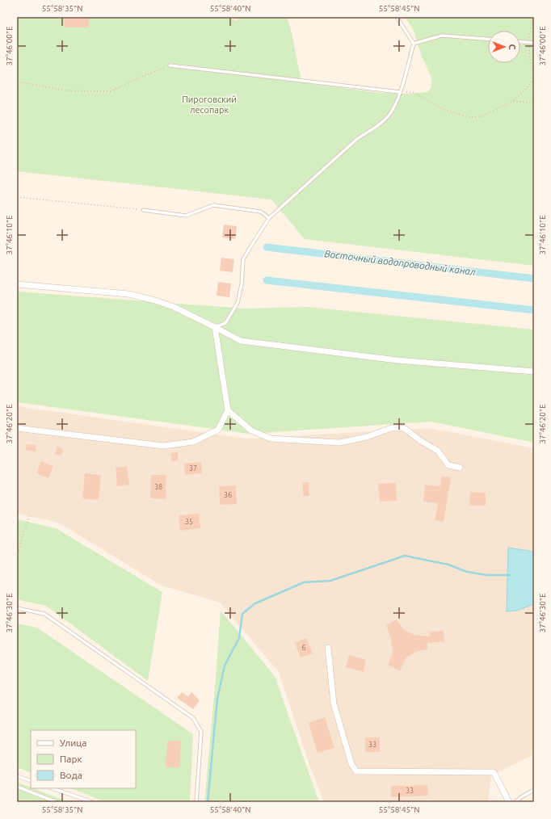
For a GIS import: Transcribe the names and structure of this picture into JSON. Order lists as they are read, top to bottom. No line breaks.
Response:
{"water":["Восточный водопроводный канал"],"parks":["Пироговский лесопарк"],"house_numbers":["37","38","36","35","6","33","33"],"legend":["Улица","Парк","Вода"],"north":"right","coordinates":["55°58'35\"N","55°58'40\"N","55°58'45\"N","37°46'00\"E","37°46'10\"E","37°46'20\"E","37°46'30\"E"]}
